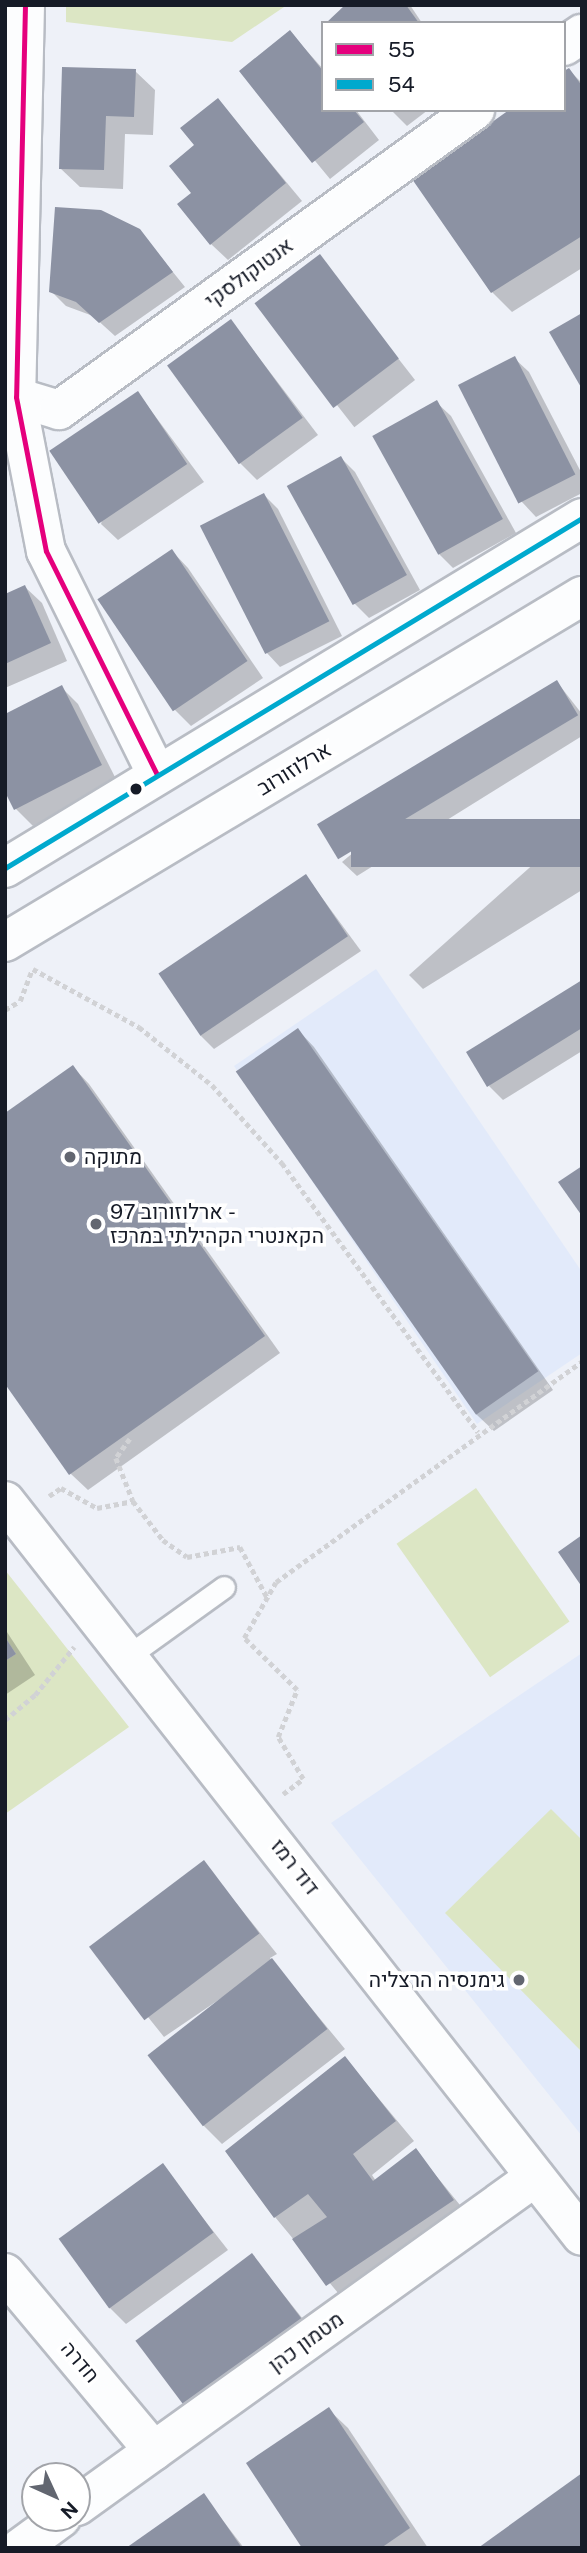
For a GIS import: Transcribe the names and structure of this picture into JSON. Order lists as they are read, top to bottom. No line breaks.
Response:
{"streets":{"street":["אנטוקולסקי","ארלוזורוב","דוד רמז","מטמון כהן","חדרה"]},"crossings":[["דוד רמז","מטמון כהן"],["מטמון כהן","חדרה"]],"places":["מתוקה","ארלוזורוב 97 - הקאנטרי הקהילתי במרכז","גימנסיה הרצליה"],"lines":["transit line 55","transit line 54"],"legend":["55","54"],"north":"bottom right"}
